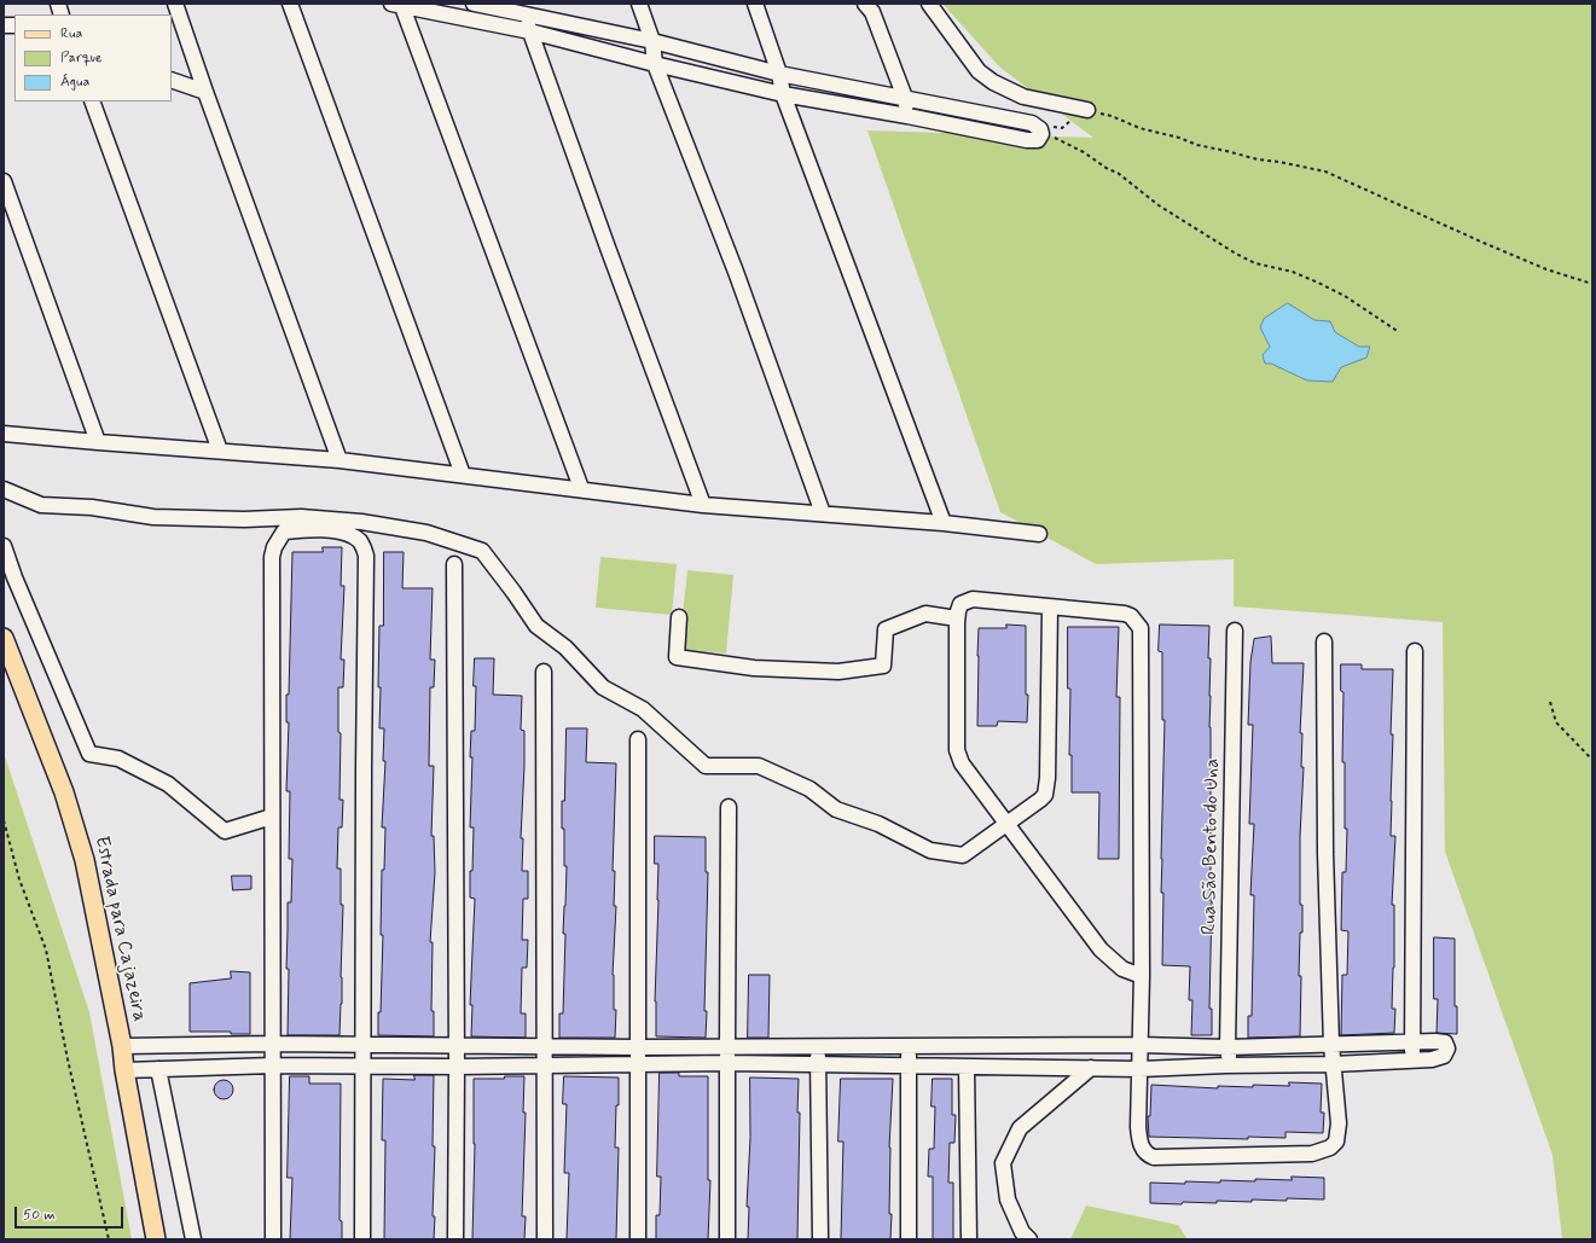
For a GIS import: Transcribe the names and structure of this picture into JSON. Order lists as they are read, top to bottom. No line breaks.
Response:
{"streets":{"main road":["Estrada para Cajazeira"],"street":["Rua São Bento do Una"]},"legend":["Rua","Parque","Água"],"scale_bar":"50 m"}
